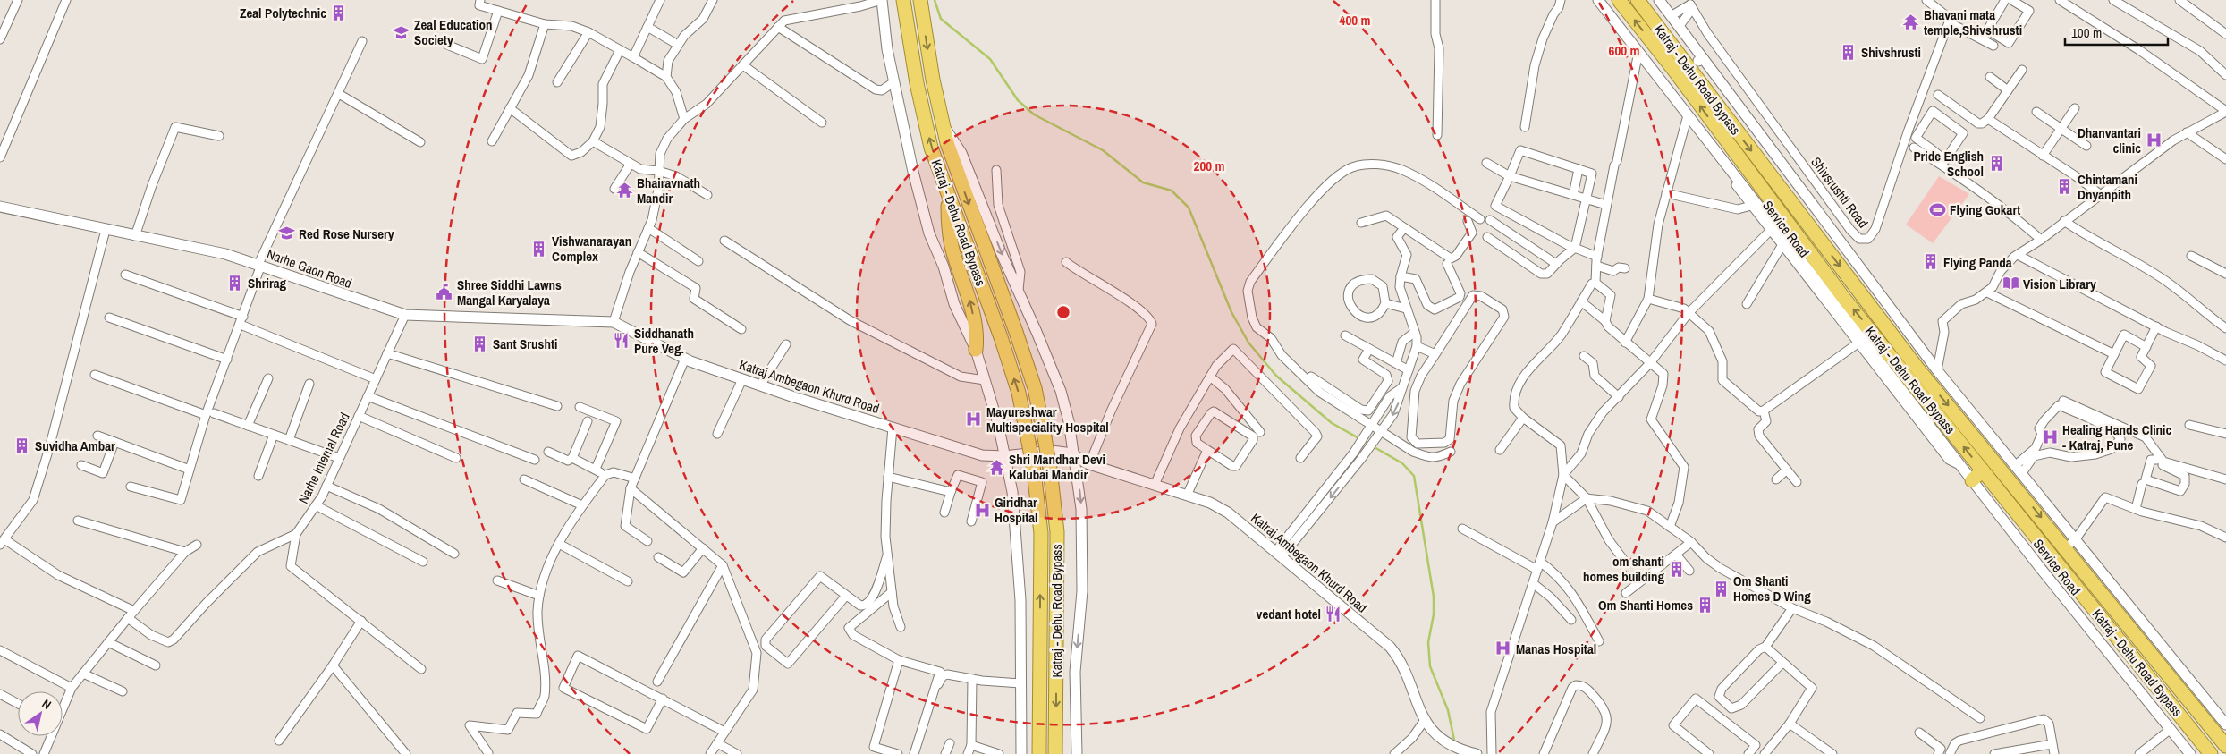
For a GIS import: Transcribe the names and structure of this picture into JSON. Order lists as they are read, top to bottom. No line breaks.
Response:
{"streets":{"highway":["Katraj - Dehu Road Bypass"],"street":["Shivsrushti Road","Service Road","Narhe Gaon Road","Katraj Ambegaon Khurd Road","Narhe Internal Road"]},"crossings":[["Narhe Gaon Road","Katraj Ambegaon Khurd Road"],["Narhe Gaon Road","Narhe Internal Road"]],"places":{"building":["Zeal Polytechnic","Shivshrusti","Pride English School","Chintamani Dnyanpith","Vishwanarayan Complex","Flying Panda","Shrirag","Sant Srushti","Suvidha Ambar","om shanti homes building","Om Shanti Homes D Wing","Om Shanti Homes"],"temple":["Bhavani mata temple,Shivshrusti","Bhairavnath Mandir","Shri Mandhar Devi Kalubai Mandir"],"school or university":["Zeal Education Society","Red Rose Nursery"],"hospital":["Dhanvantari clinic","Mayureshwar Multispeciality Hospital","Healing Hands Clinic - Katraj, Pune","Giridhar Hospital","Manas Hospital"],"sports":["Flying Gokart"],"library":["Vision Library"],"public building":["Shree Siddhi Lawns Mangal Karyalaya"],"restaurant":["Siddhanath Pure Veg.","vedant hotel"]},"scale_bar":"100 m","north":"top right","rings":["400 m","600 m","200 m"]}
